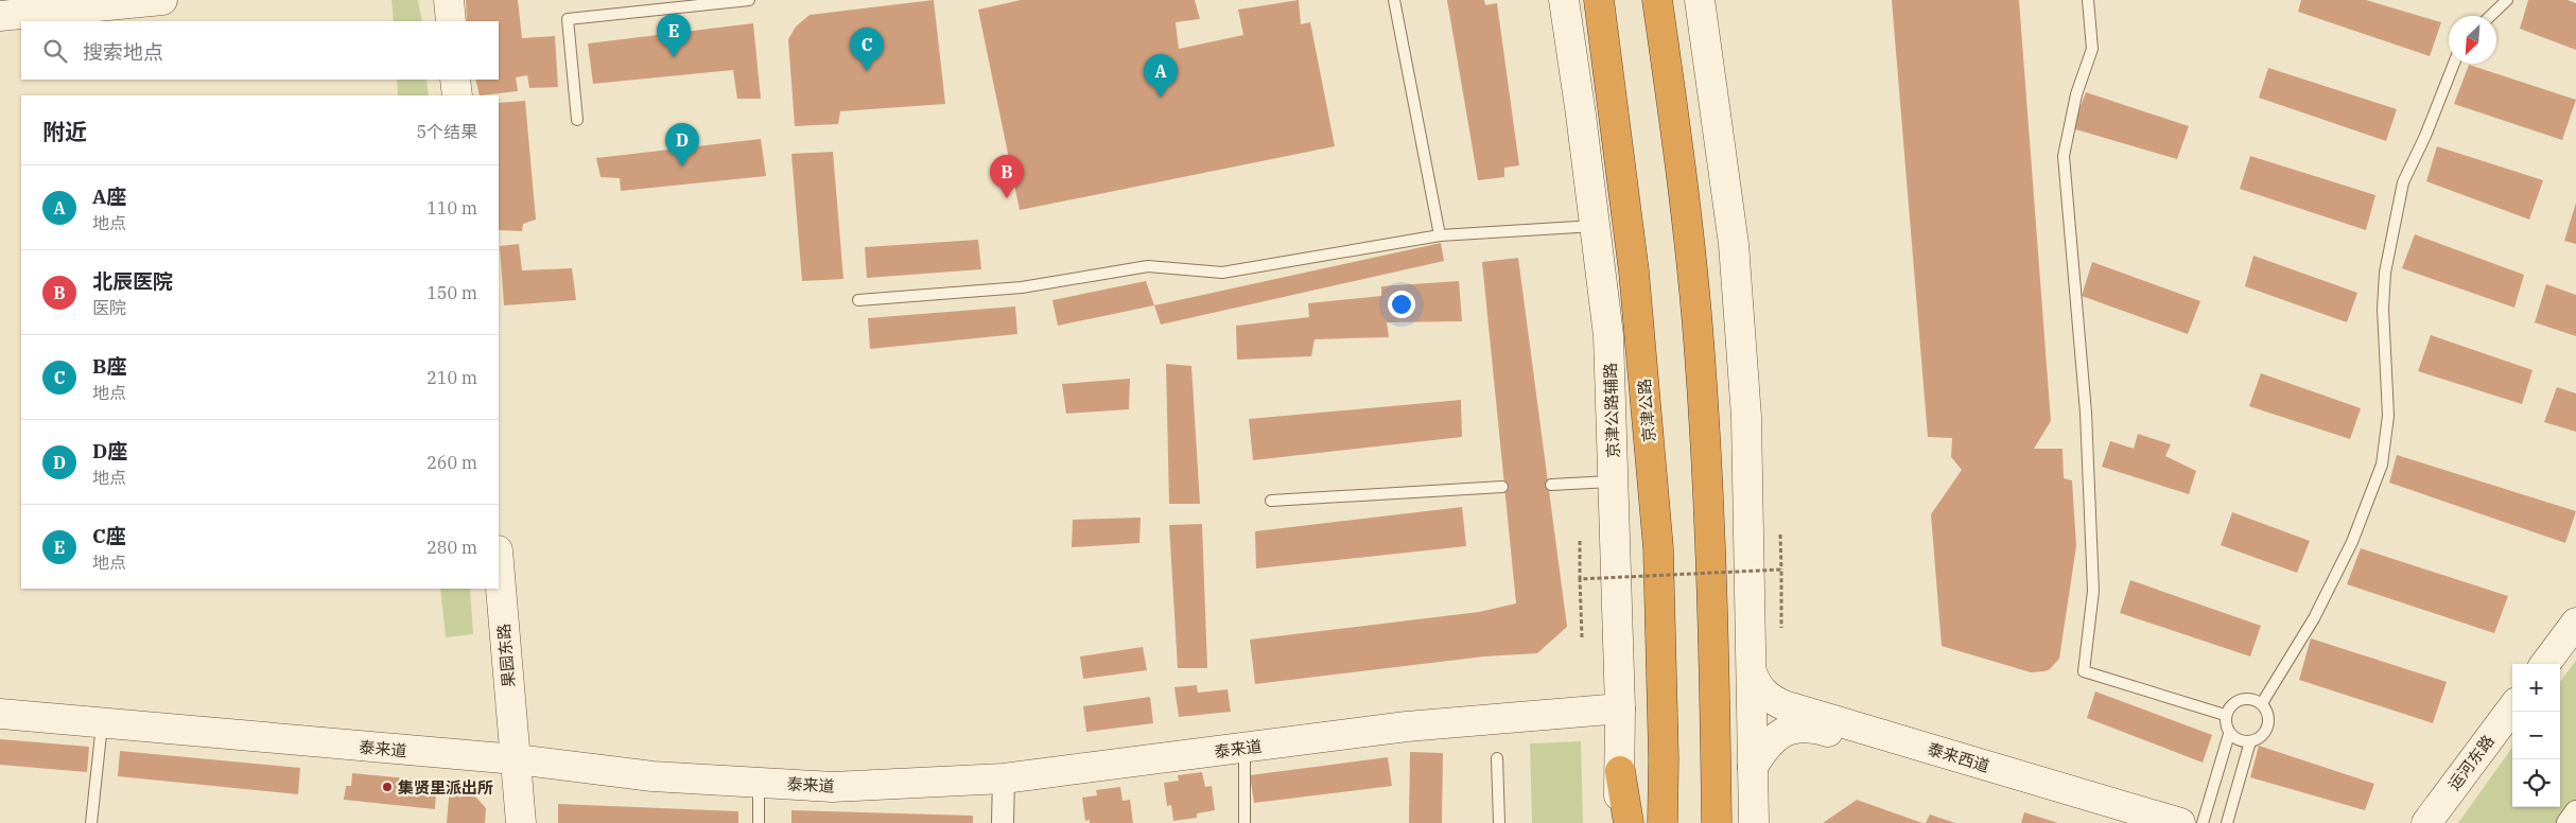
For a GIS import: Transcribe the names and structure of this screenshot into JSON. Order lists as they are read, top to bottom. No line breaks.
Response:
{"streets":{"highway":["京津公路"],"street":["京津公路辅路","果园东路","泰来道","泰来西道","运河东路"]},"crossings":[["京津公路辅路","泰来道"],["果园东路","泰来道"]],"places":["集贤里派出所"],"north":"bottom left","page":{"pins":["E","C","A","D","B"],"search":"搜索地点","heading":["附近","5个结果"],"list":[{"mark":"A","name":"A座","note":"地点","value":"110 m"},{"mark":"B","name":"北辰医院","note":"医院","value":"150 m"},{"mark":"C","name":"B座","note":"地点","value":"210 m"},{"mark":"D","name":"D座","note":"地点","value":"260 m"},{"mark":"E","name":"C座","note":"地点","value":"280 m"}],"map_buttons":["+","−"]}}
